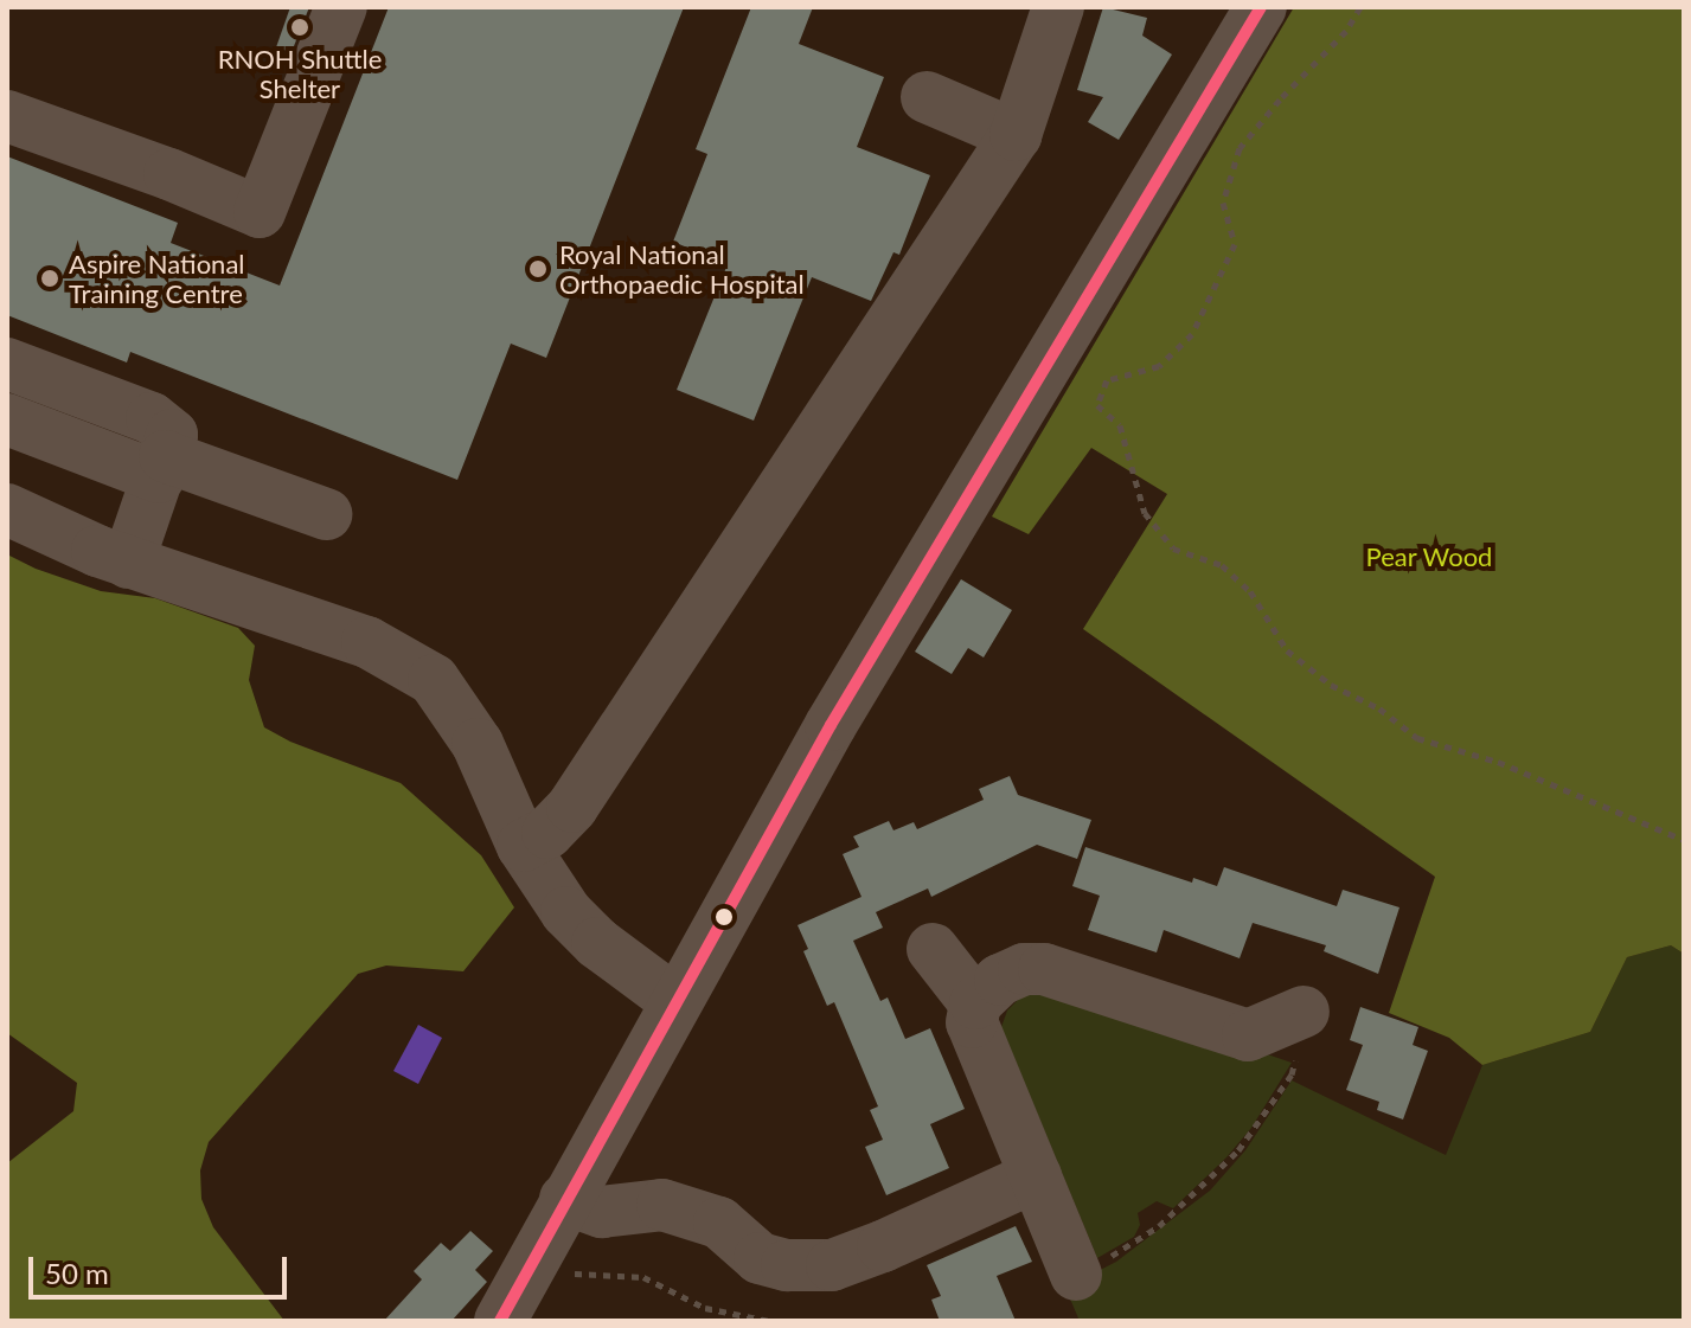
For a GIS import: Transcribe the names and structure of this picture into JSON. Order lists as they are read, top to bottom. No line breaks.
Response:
{"parks":["Pear Wood"],"places":["RNOH Shuttle Shelter","Royal National Orthopaedic Hospital","Aspire National Training Centre"],"scale_bar":"50 m"}
